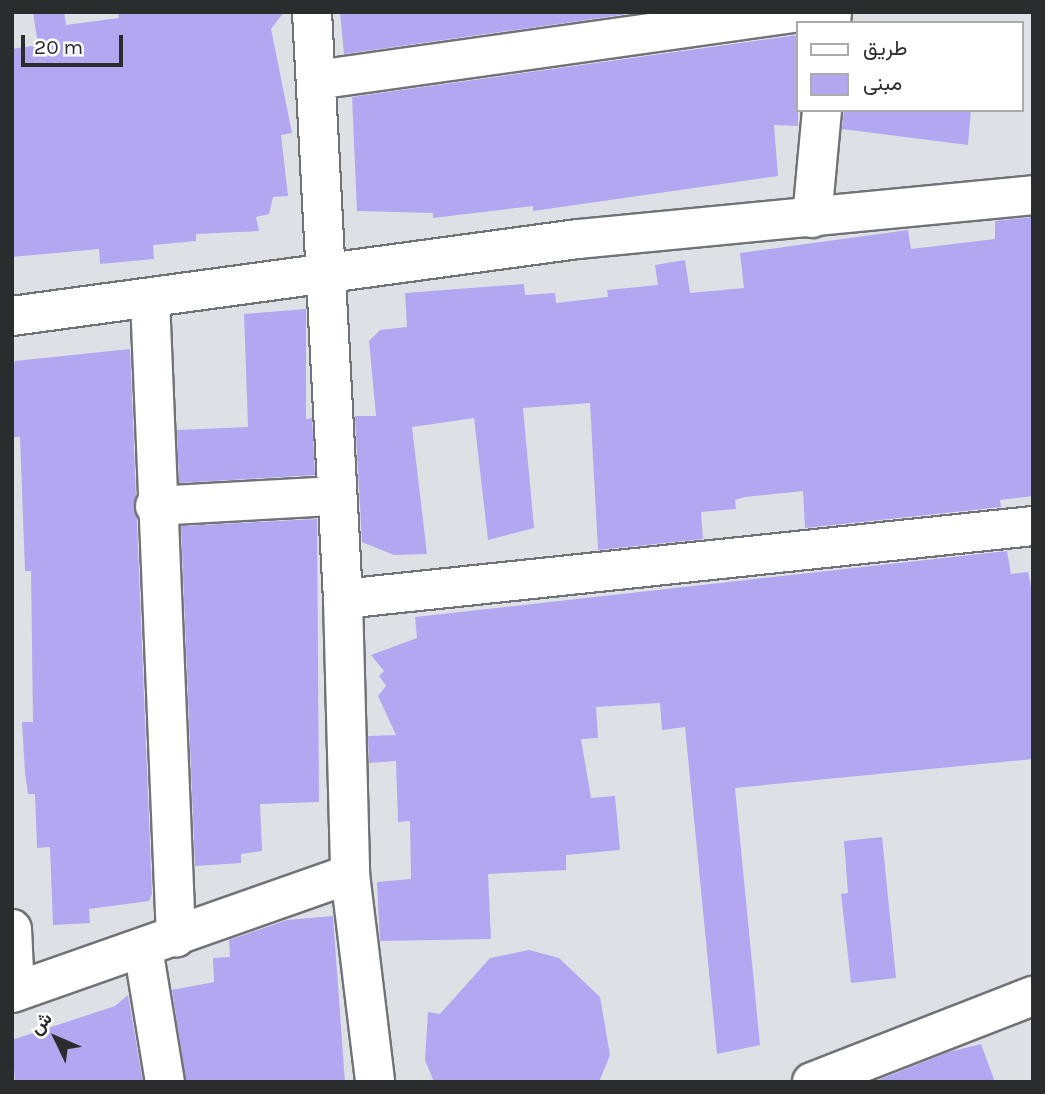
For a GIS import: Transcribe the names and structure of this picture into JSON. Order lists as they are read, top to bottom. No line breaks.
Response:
{"legend":["طريق","مبنى"],"scale_bar":"20 m","north":"top left"}
